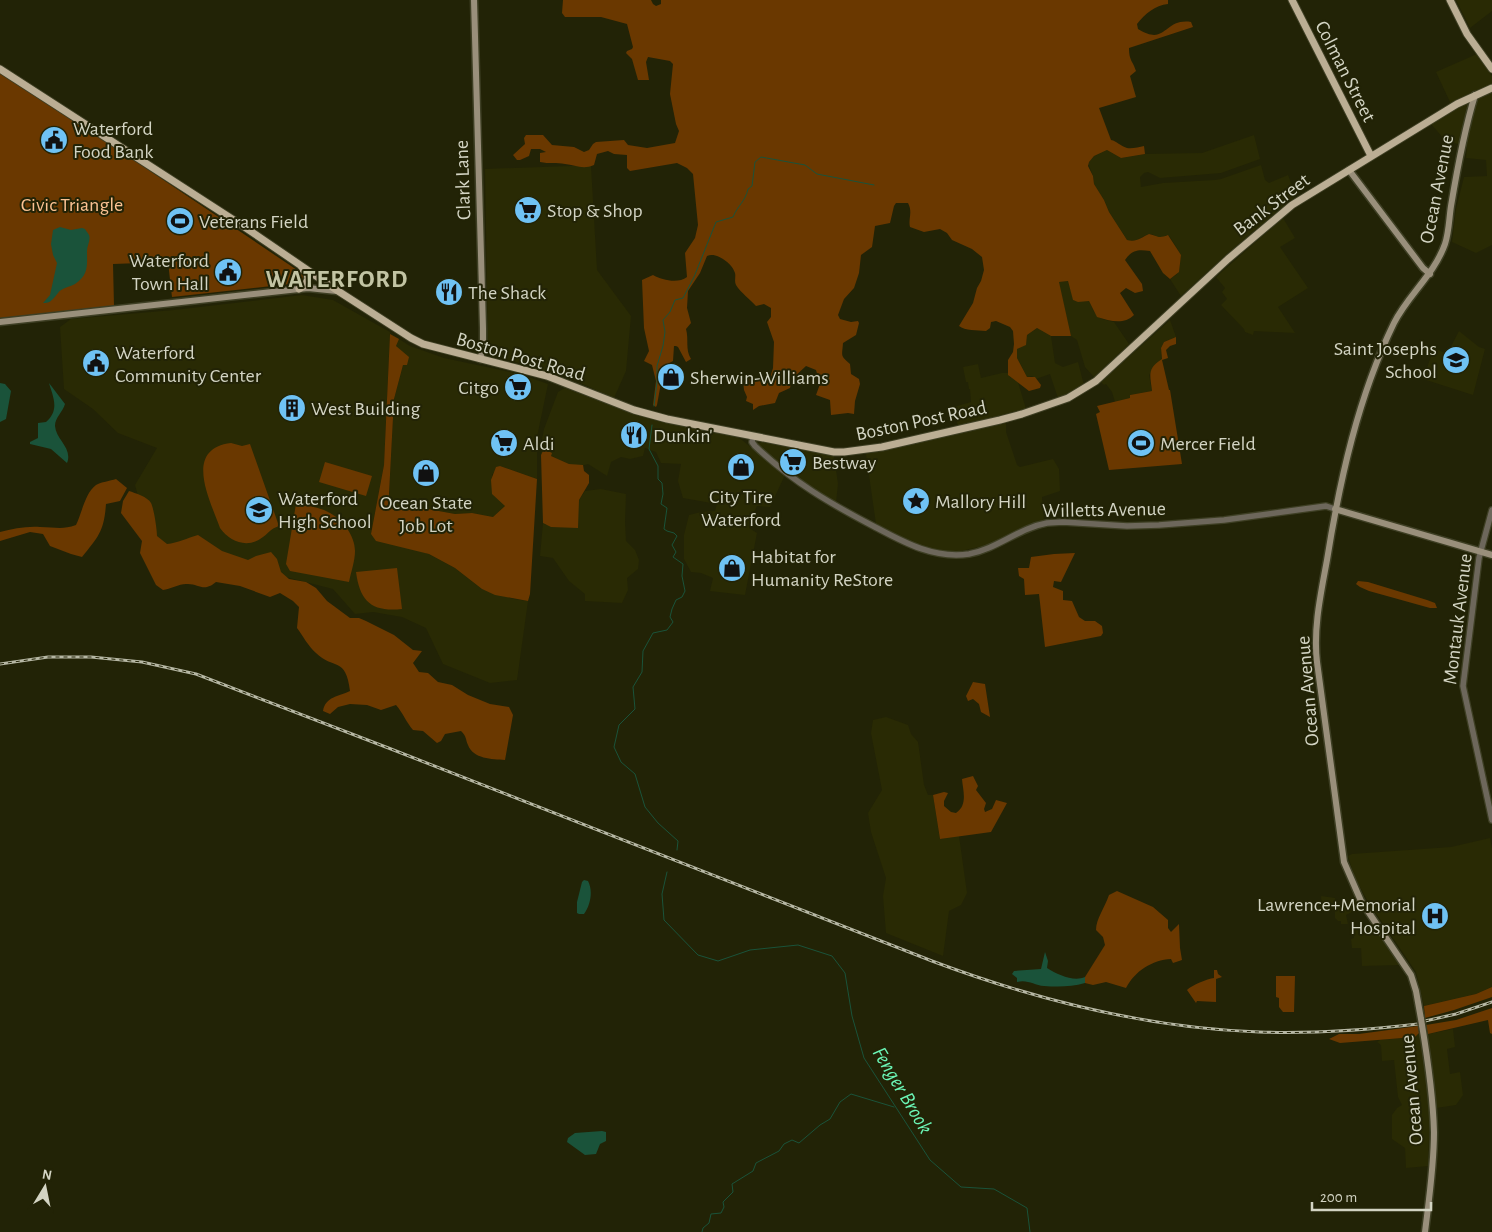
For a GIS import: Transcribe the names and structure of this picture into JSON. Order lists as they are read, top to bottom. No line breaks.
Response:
{"streets":{"main road":["Colman Street","Clark Lane","Ocean Avenue","Bank Street","Boston Post Road","Willetts Avenue"],"street":["Montauk Avenue"]},"crossings":[["Colman Street","Bank Street"],["Clark Lane","Boston Post Road"],["Ocean Avenue","Bank Street"],["Ocean Avenue","Willetts Avenue"],["Bank Street","Boston Post Road"],["Boston Post Road","Willetts Avenue"],["Willetts Avenue","Montauk Avenue"]],"districts":["WATERFORD"],"water":["Fenger Brook"],"parks":["Civic Triangle"],"places":{"public building":["Waterford Food Bank","Waterford Town Hall","Waterford Community Center"],"supermarket":["Stop & Shop","Citgo","Aldi","Bestway"],"sports":["Veterans Field","Mercer Field"],"restaurant":["The Shack","Dunkin'"],"school or university":["Saint Josephs School","Waterford High School"],"shop":["Sherwin-Williams","City Tire Waterford","Ocean State Job Lot","Habitat for Humanity ReStore"],"building":["West Building"],"place":["Mallory Hill"],"hospital":["Lawrence+Memorial Hospital"]},"scale_bar":"200 m","north":"top"}
